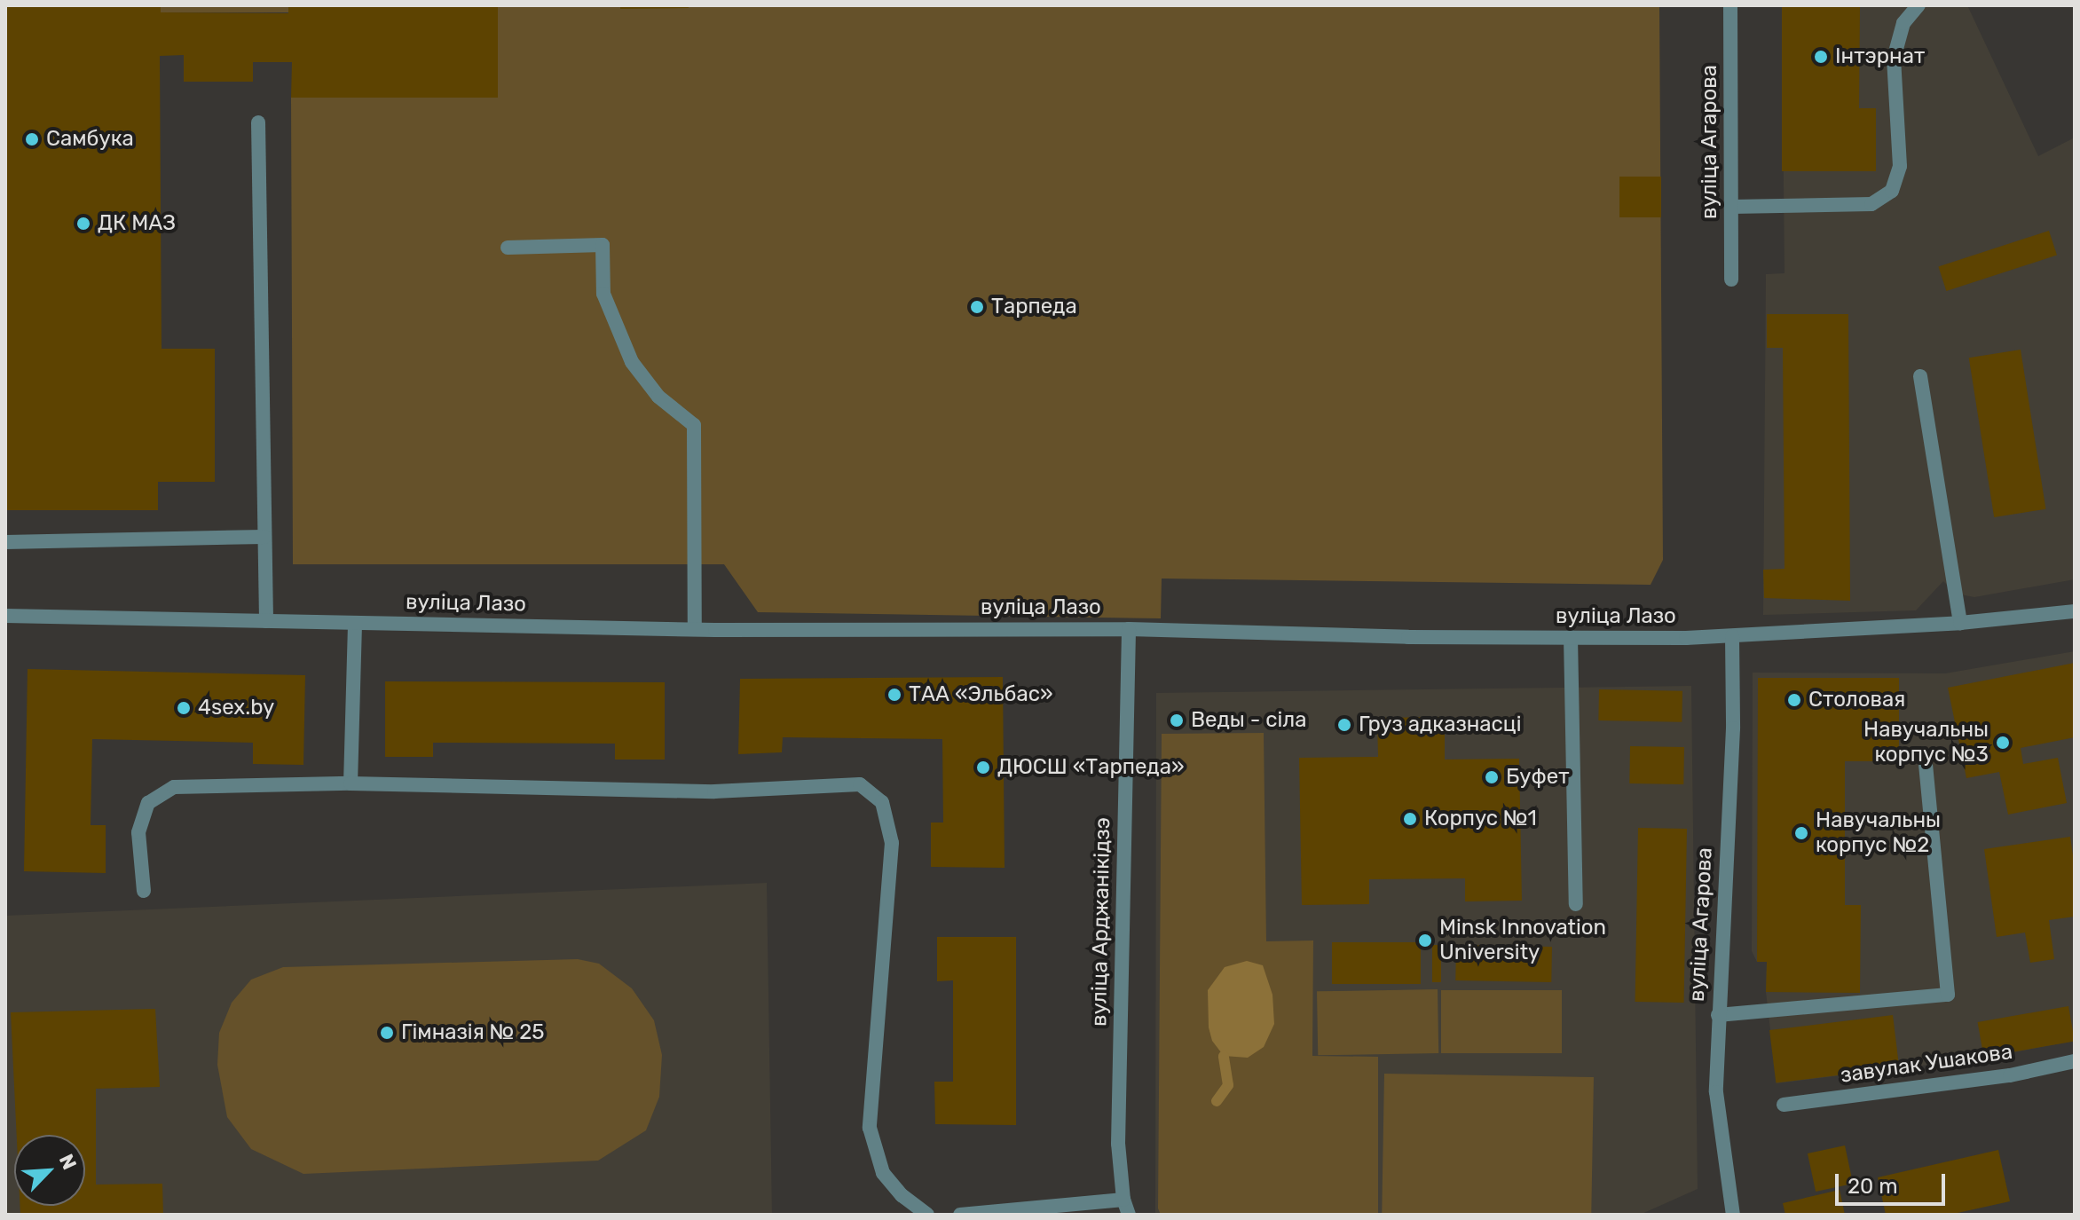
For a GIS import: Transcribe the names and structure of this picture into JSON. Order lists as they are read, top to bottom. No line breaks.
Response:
{"streets":{"street":["вуліца Агарова","вуліца Лазо","вуліца Арджанікідзэ","завулак Ушакова"]},"crossings":[["вуліца Агарова","вуліца Лазо"],["вуліца Лазо","вуліца Арджанікідзэ"]],"places":["Інтэрнат","Самбука","ДК МАЗ","Тарпеда","ТАА «Эльбас»","Столовая","4sex.by","Веды - сіла","Груз адказнасці","Навучальны корпус №3","ДЮСШ «Тарпеда»","Буфет","Корпус №1","Навучальны корпус №2","Minsk Innovation University","Гімназія № 25"],"scale_bar":"20 m","north":"top right"}
